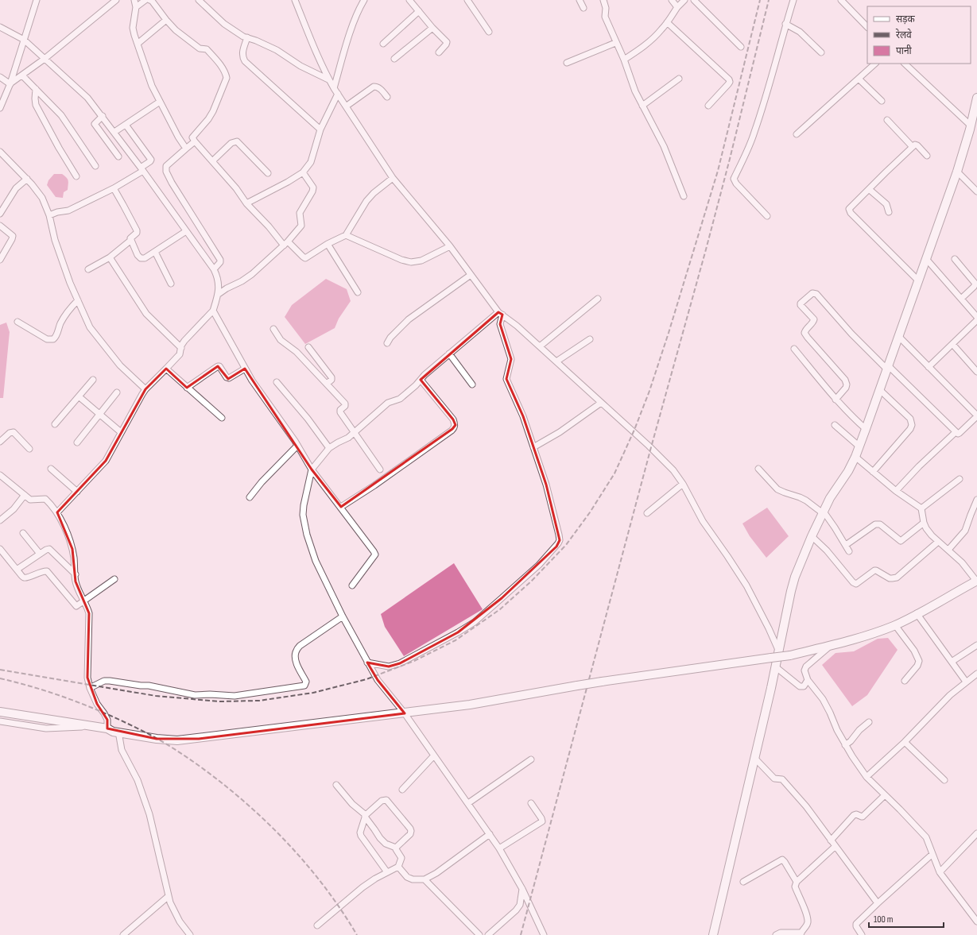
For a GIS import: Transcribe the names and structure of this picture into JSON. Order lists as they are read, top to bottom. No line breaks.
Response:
{"legend":["सड़क","रेलवे","पानी"],"scale_bar":"100 m"}
